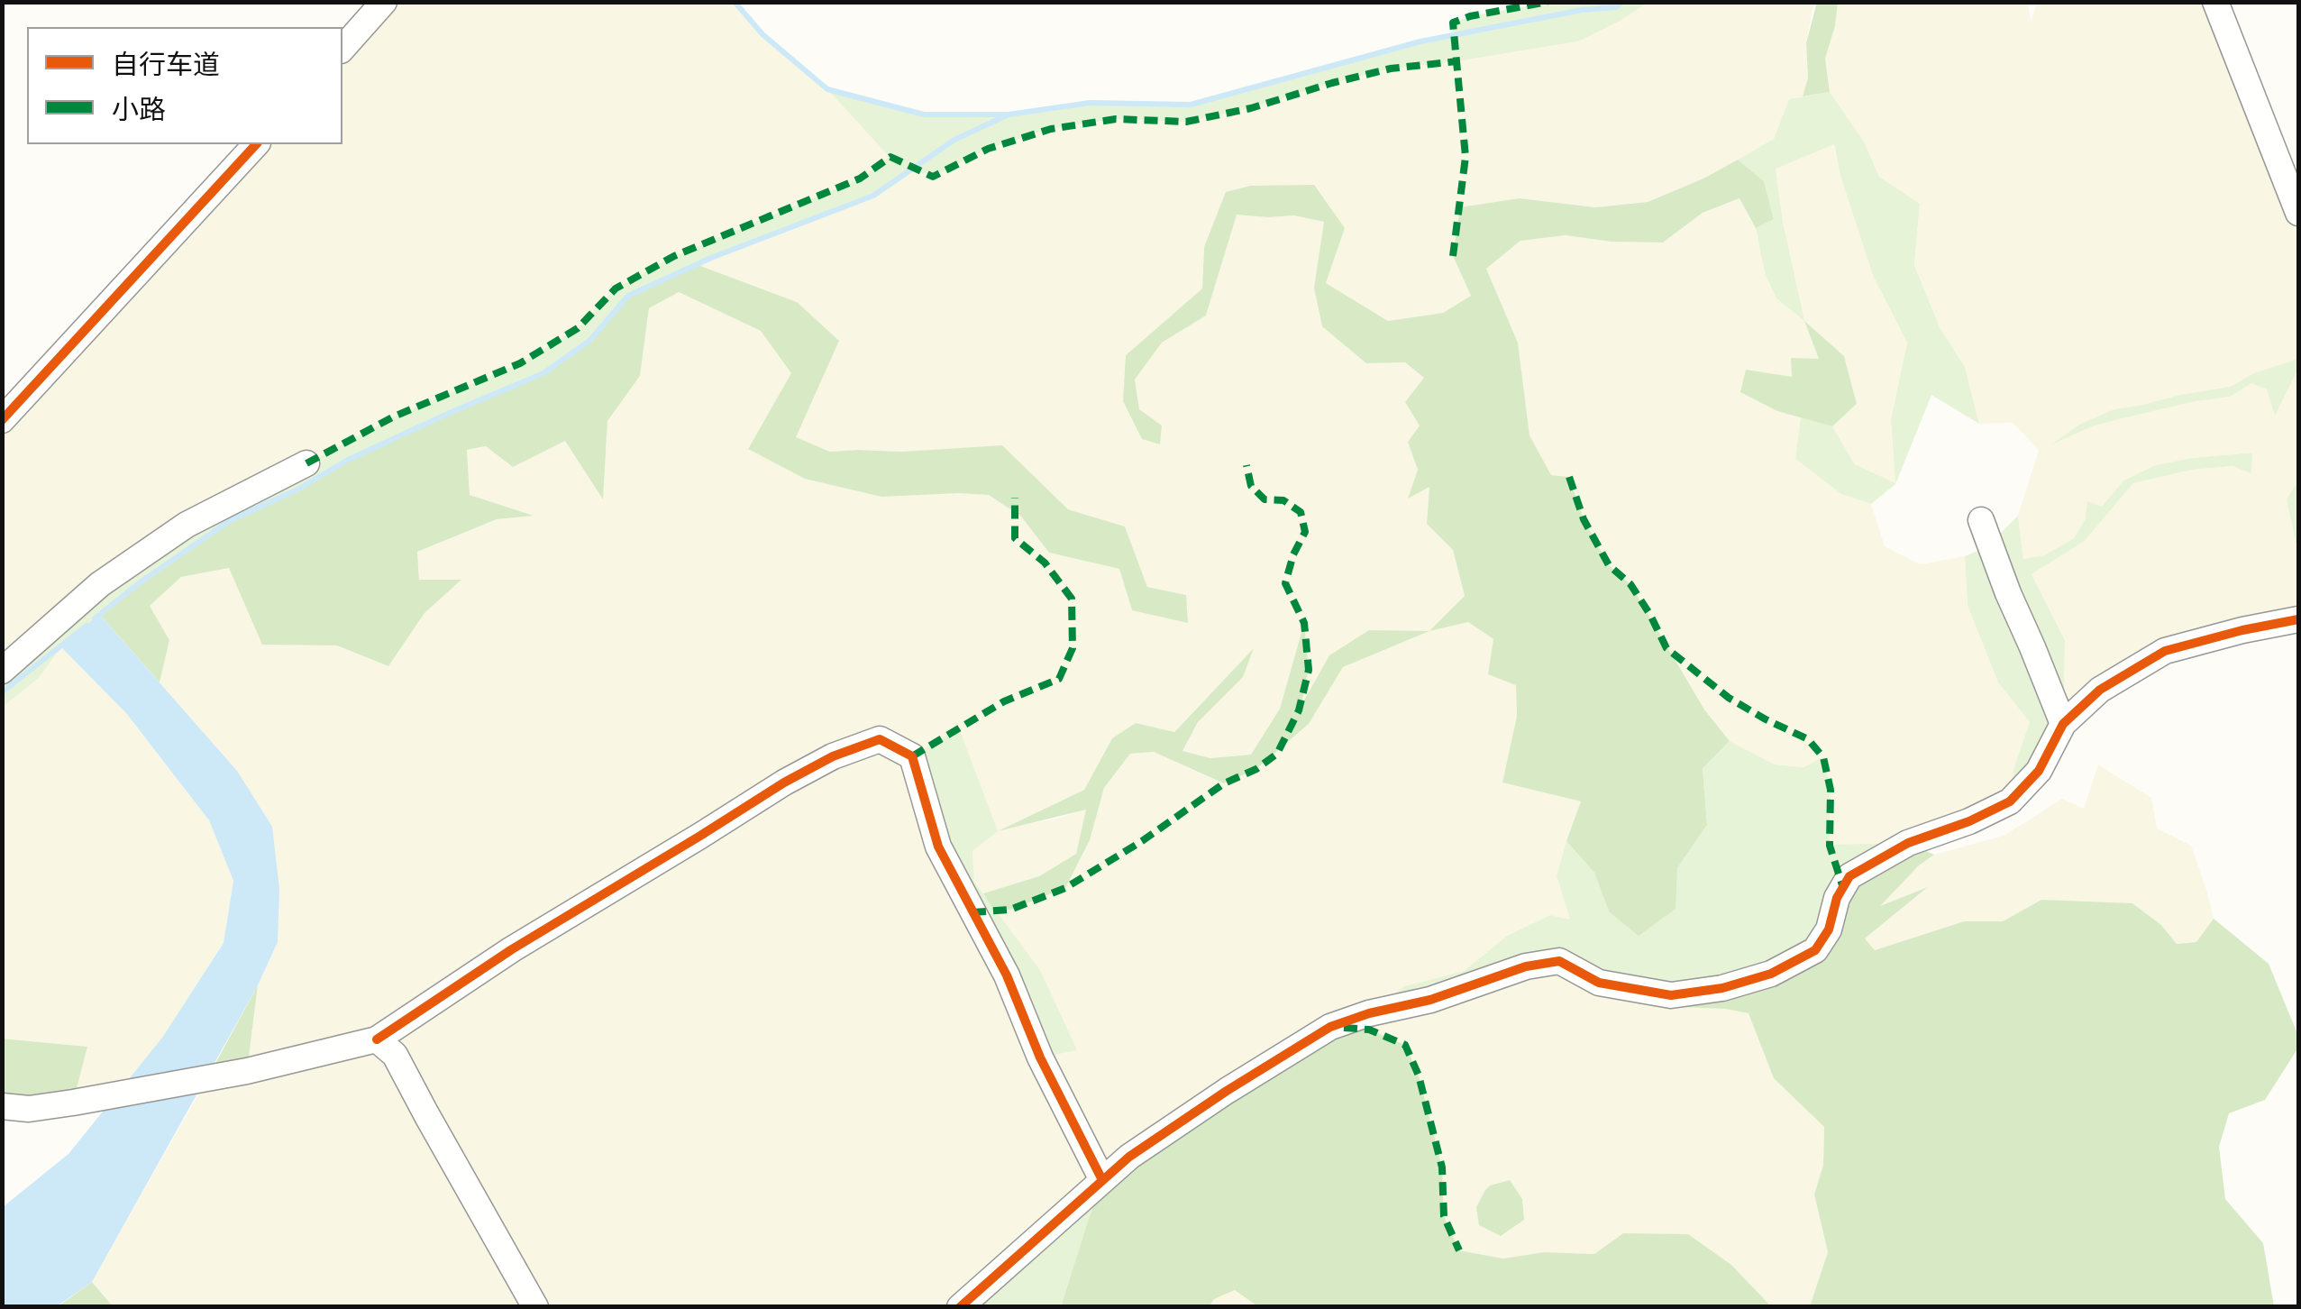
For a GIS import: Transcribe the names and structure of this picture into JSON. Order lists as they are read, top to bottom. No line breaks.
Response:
{"legend":["自行车道","小路"]}
